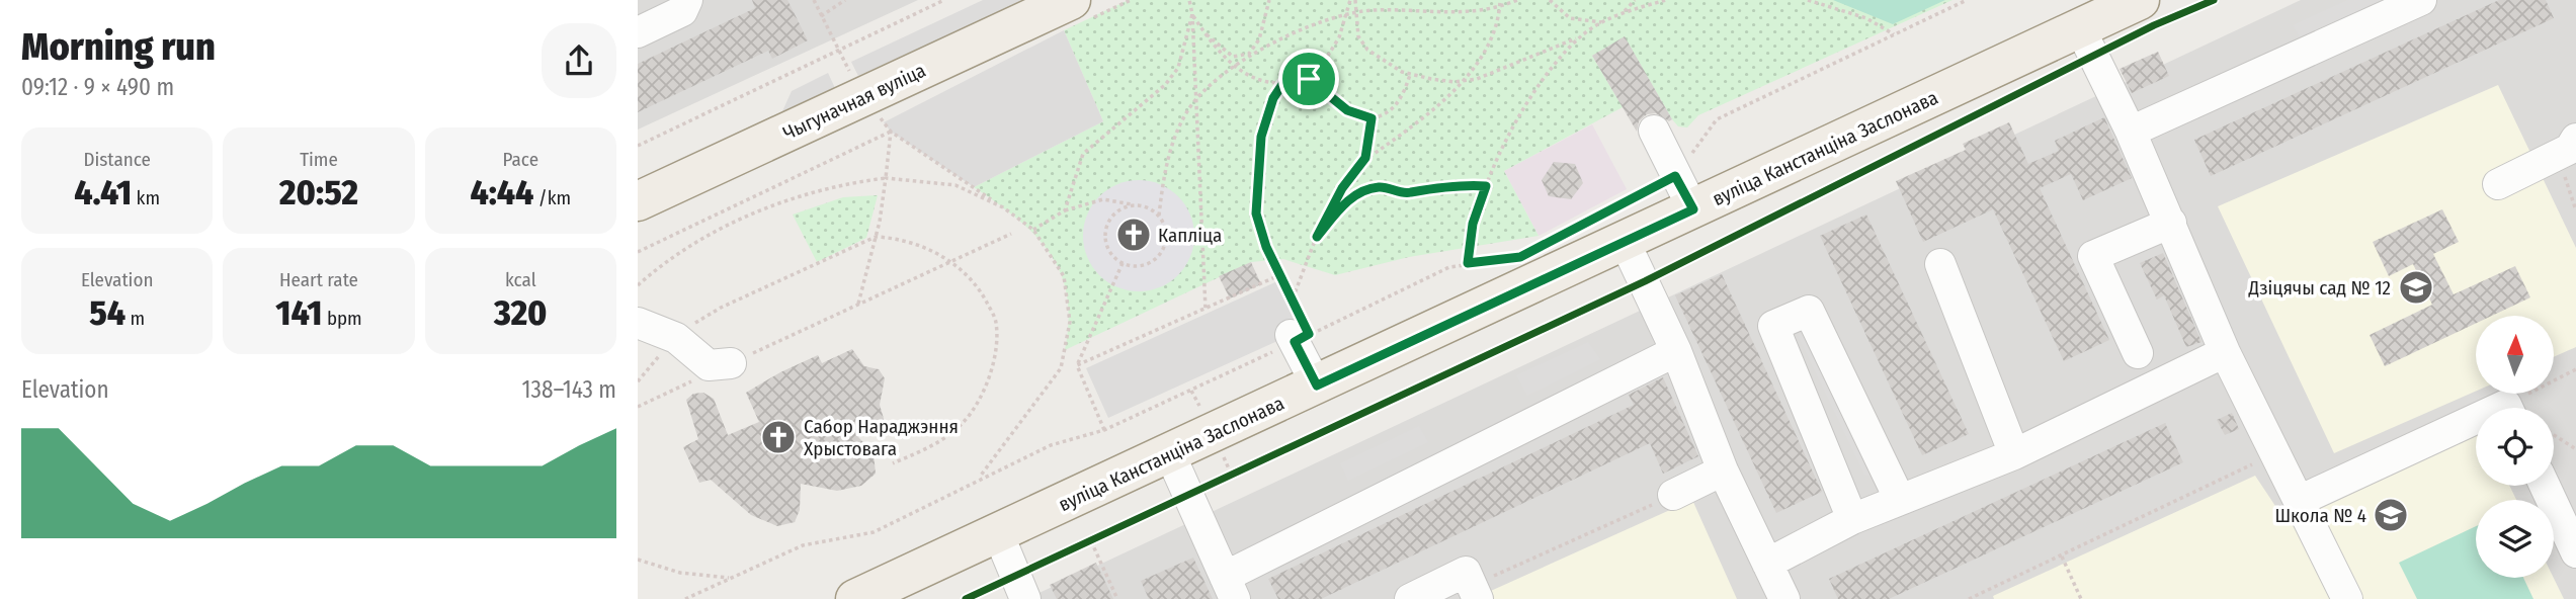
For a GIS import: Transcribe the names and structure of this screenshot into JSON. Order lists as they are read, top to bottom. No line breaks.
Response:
{"streets":{"main road":["Чыгуначная вуліца","вуліца Канстанціна Заслонава"]},"places":{"church":["Капліца","Сабор Нараджэння Хрыстовага"],"school or university":["Дзіцячы сад № 12","Школа № 4"]},"north":"top","page":{"heading":["Morning run","09:12 · 9 × 490 m"],"stats":[["Distance","4.41 km"],["Time","20:52"],["Pace","4:44 /km"],["Elevation","54 m"],["Heart rate","141 bpm"],["kcal","320"]],"chart":["Elevation","138–143 m"]}}
